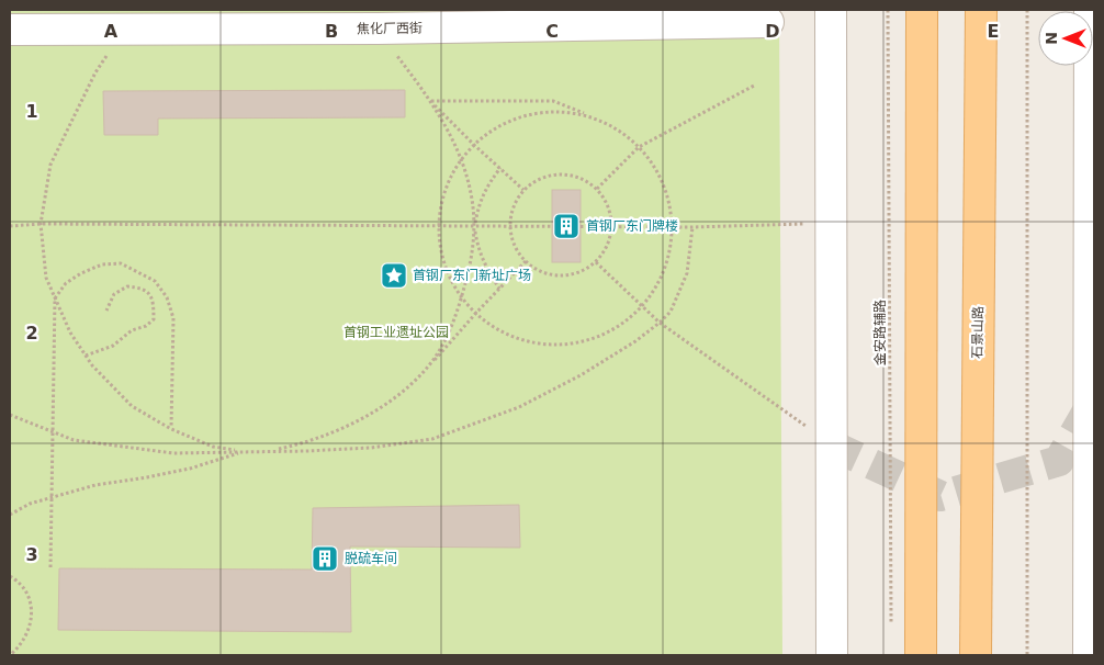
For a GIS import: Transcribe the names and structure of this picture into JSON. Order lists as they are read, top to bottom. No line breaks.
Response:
{"streets":{"main road":["石景山路"],"street":["焦化厂西街"],"path":["金安路辅路"]},"parks":["首钢工业遗址公园"],"places":{"building":["首钢厂东门牌楼","脱硫车间"],"place":["首钢厂东门新址广场"]},"north":"left","grid":{"columns":["A","B","C","D","E"],"rows":["1","2","3"]}}
